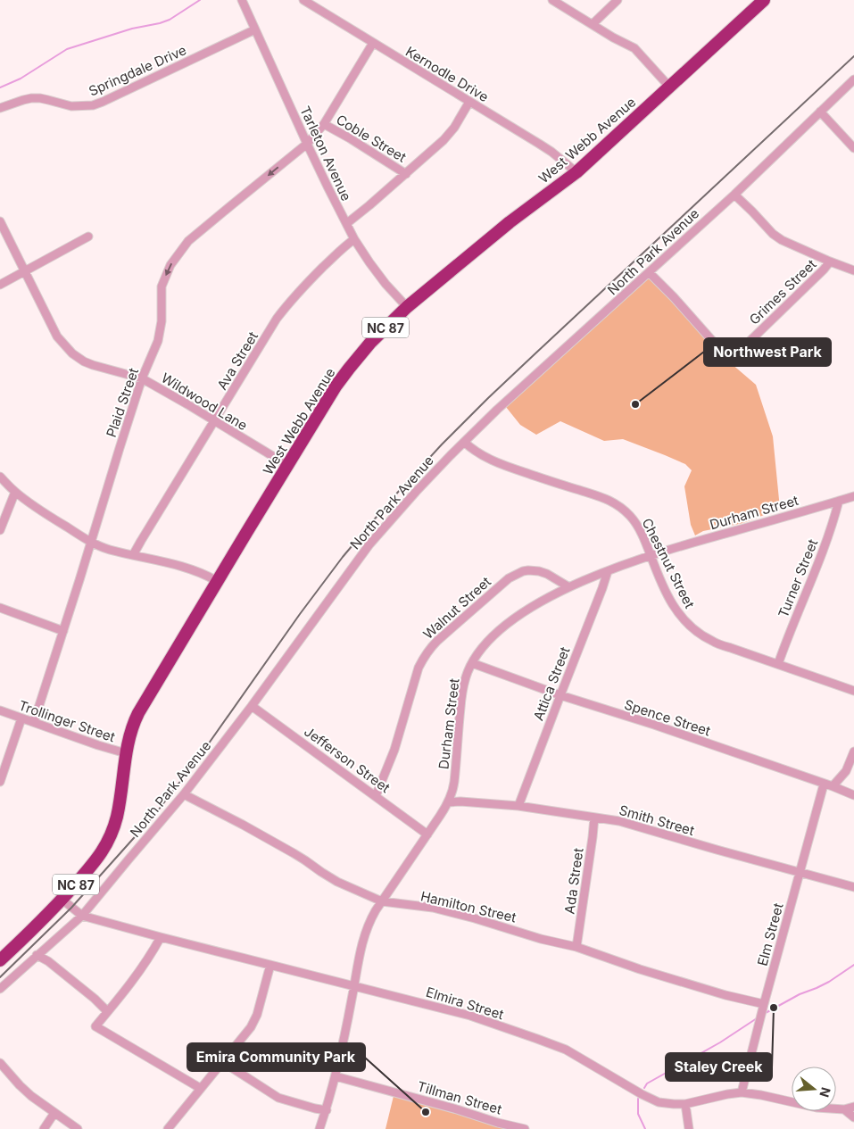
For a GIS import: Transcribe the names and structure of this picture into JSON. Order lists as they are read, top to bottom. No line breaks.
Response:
{"streets":{"highway":["West Webb Avenue","NC 87"],"street":["Springdale Drive","Kernodle Drive","Coble Street","Tarleton Avenue","North Park Avenue","Grimes Street","Ava Street","Wildwood Lane","Plaid Street","Durham Street","Chestnut Street","Turner Street","Walnut Street","Attica Street","Spence Street","Trollinger Street","Jefferson Street","Smith Street","Ada Street","Hamilton Street","Elm Street","Elmira Street","Tillman Street"]},"crossings":[["Springdale Drive","Tarleton Avenue"],["Kernodle Drive","West Webb Avenue"],["Kernodle Drive","Plaid Street"],["Coble Street","Plaid Street"],["West Webb Avenue","Tarleton Avenue"],["West Webb Avenue","Wildwood Lane"],["West Webb Avenue","Trollinger Street"],["West Webb Avenue","Elmira Street"],["Tarleton Avenue","Ava Street"],["Tarleton Avenue","Plaid Street"],["North Park Avenue","Grimes Street"],["North Park Avenue","Chestnut Street"],["North Park Avenue","Jefferson Street"],["North Park Avenue","Hamilton Street"],["North Park Avenue","Elmira Street"],["Ava Street","Wildwood Lane"],["Wildwood Lane","Plaid Street"],["Plaid Street","Trollinger Street"],["Durham Street","Chestnut Street"],["Durham Street","Turner Street"],["Durham Street","Walnut Street"],["Durham Street","Attica Street"],["Durham Street","Spence Street"],["Durham Street","Jefferson Street"],["Durham Street","Smith Street"],["Durham Street","Hamilton Street"],["Durham Street","Elmira Street"],["Durham Street","Tillman Street"],["Chestnut Street","Turner Street"],["Walnut Street","Jefferson Street"],["Attica Street","Spence Street"],["Attica Street","Smith Street"],["Spence Street","Elm Street"],["Smith Street","Ada Street"],["Smith Street","Elm Street"],["Ada Street","Hamilton Street"],["Hamilton Street","Elm Street"],["Elm Street","Elmira Street"]],"one_way":["Plaid Street"],"places":["Northwest Park","Staley Creek","Emira Community Park"],"north":"right"}
